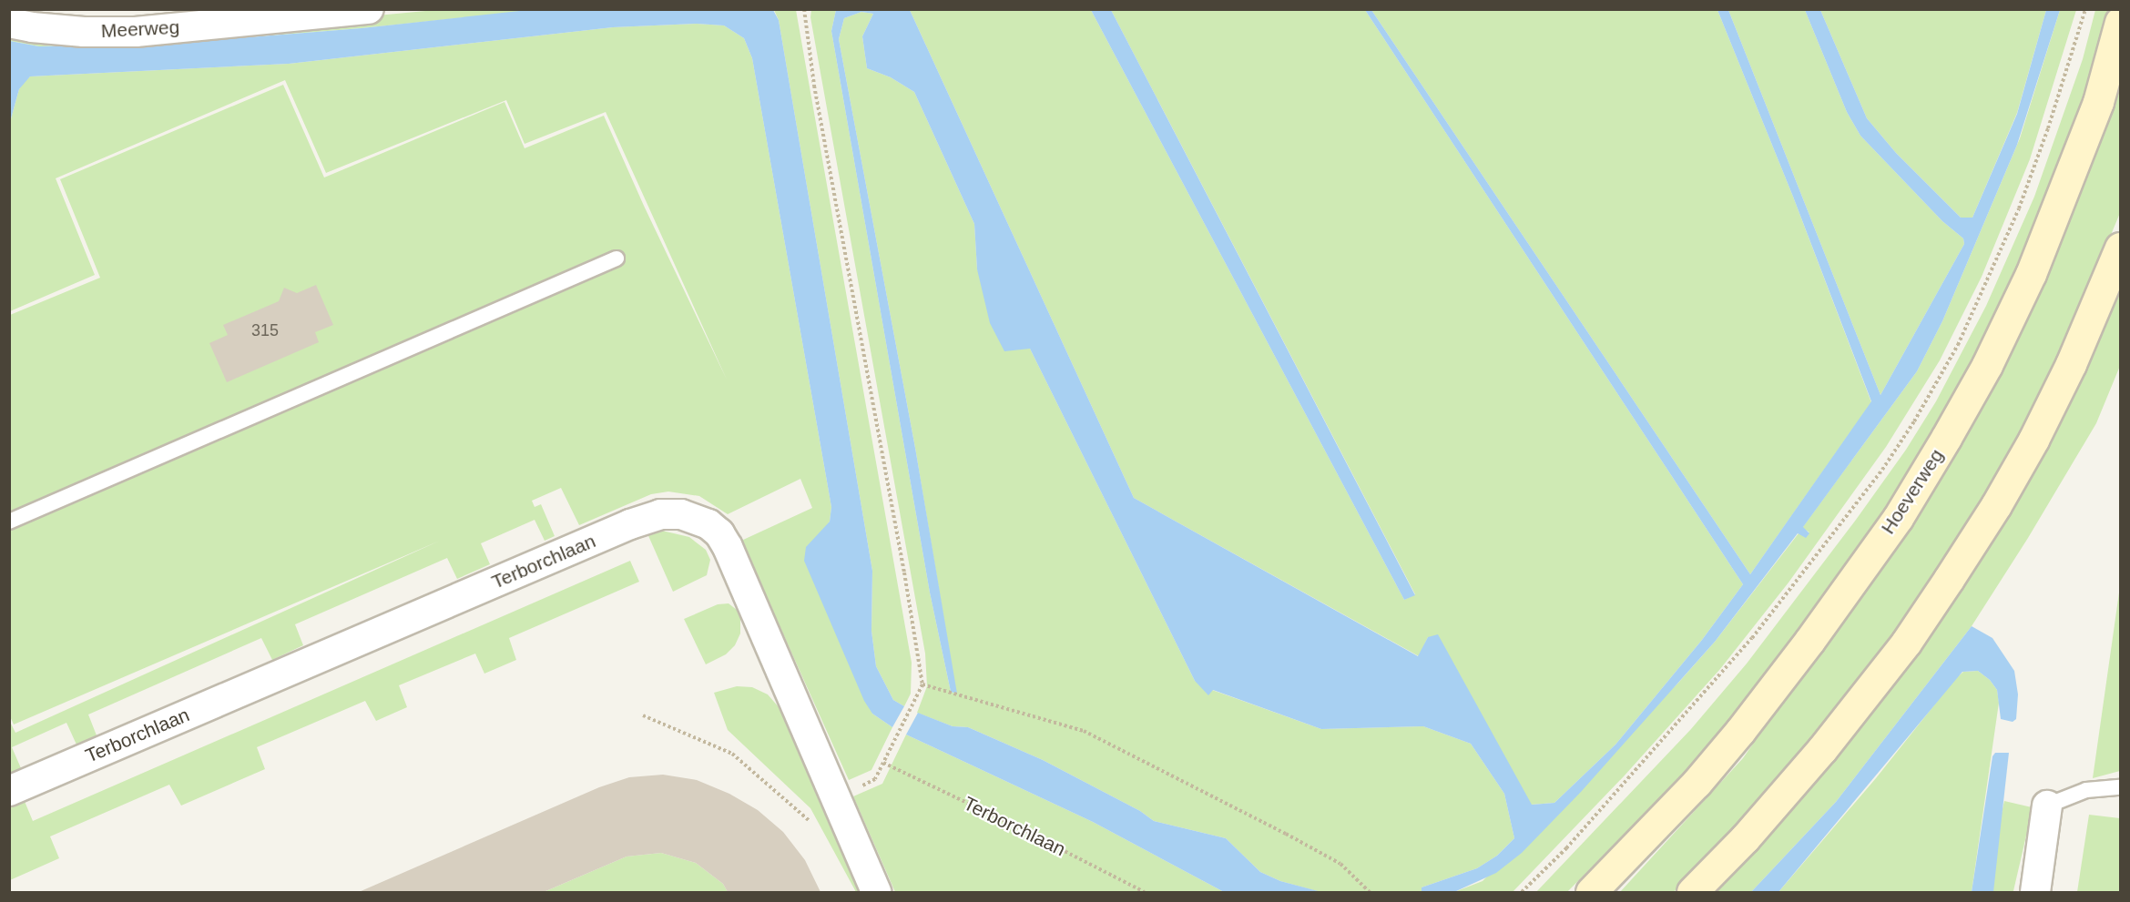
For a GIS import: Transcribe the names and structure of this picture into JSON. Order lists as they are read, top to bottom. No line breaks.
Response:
{"streets":{"main road":["Hoeverweg"],"street":["Meerweg","Terborchlaan"]},"house_numbers":["315"]}
